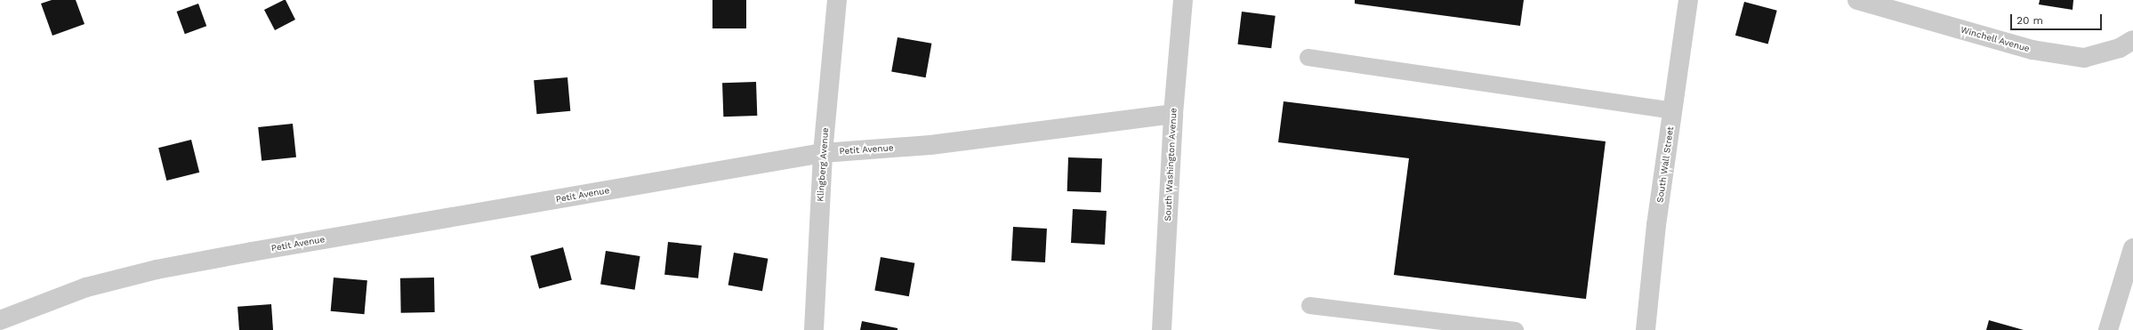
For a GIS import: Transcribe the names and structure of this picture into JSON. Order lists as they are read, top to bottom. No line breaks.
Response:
{"streets":{"street":["Winchell Avenue","Petit Avenue","Klingberg Avenue","South Washington Avenue","South Wall Street"]},"crossings":[["Petit Avenue","Klingberg Avenue"],["Petit Avenue","South Washington Avenue"]],"scale_bar":"20 m"}
